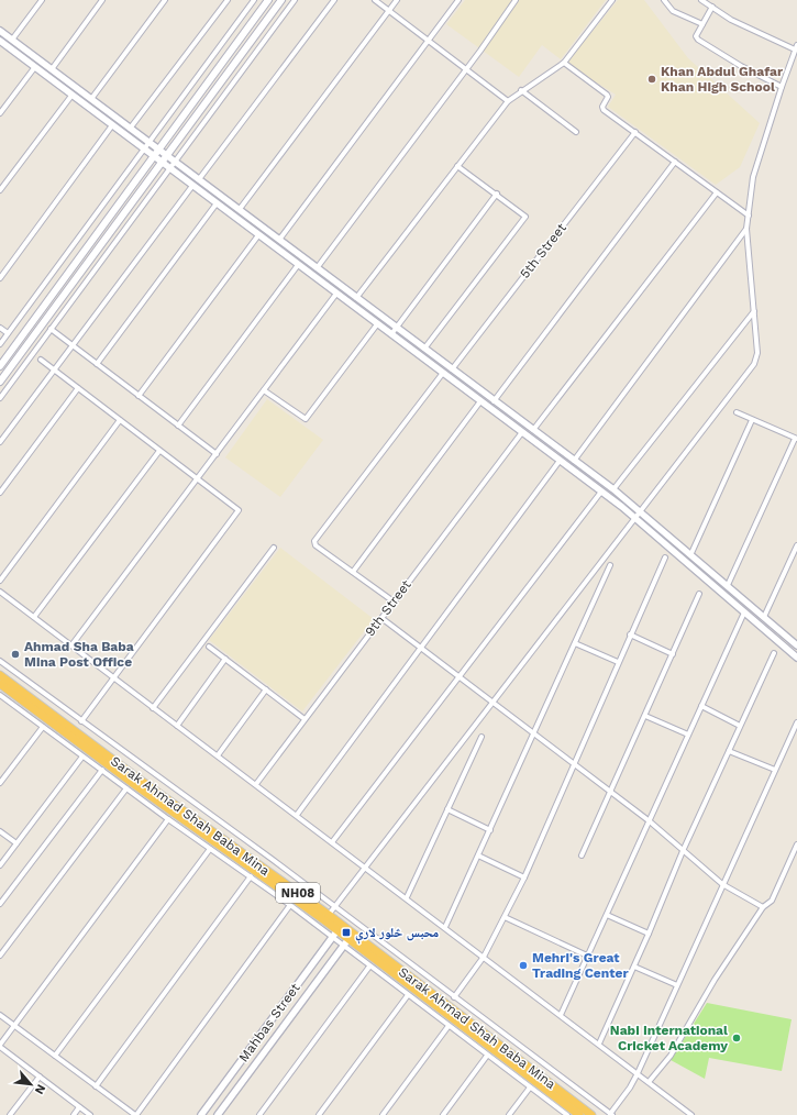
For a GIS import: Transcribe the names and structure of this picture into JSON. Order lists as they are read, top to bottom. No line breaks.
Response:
{"streets":{"highway":["Sarak Ahmad Shah Baba Mina","NH08"],"street":["5th Street","9th Street","Mahbas Street"]},"crossings":[["Sarak Ahmad Shah Baba Mina","NH08"],["NH08","Mahbas Street"]],"places":{"other":["Khan Abdul Ghafar Khan High School","Ahmad Sha Baba Mina Post Office","Mehri's Great Trading Center","Nabi International Cricket Academy"],"transit":["محبس څلور لارې"]},"north":"bottom right"}
